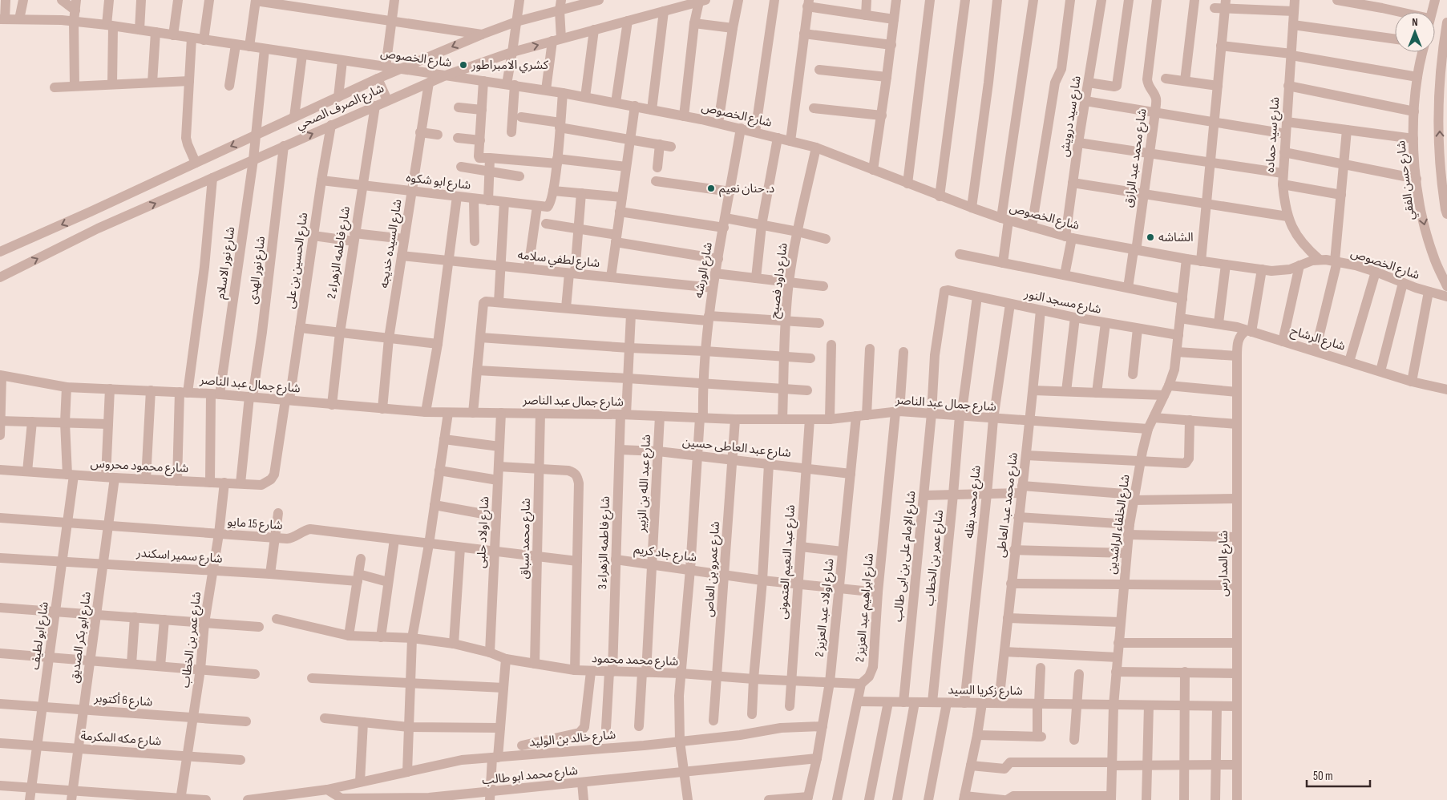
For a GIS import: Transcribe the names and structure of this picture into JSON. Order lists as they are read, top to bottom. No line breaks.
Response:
{"streets":{"street":["شارع الخصوص","شارع الصرف الصحي","شارع سيد درويش","شارع سيد حماده","شارع محمد عبد الرازق","شارع حسن الفقي","شارع ابو شكوه","شارع السيده خديجه","شارع فاطمه الزهراء 2","شارع لطفي سلامه","شارع الحسين بن على","شارع نور الاسلام","شارع نور الهدى","شارع الورشه","شارع داود فصيح","شارع مسجد النور","شارع الرشاح","شارع جمال عبد الناصر","شارع عبد العاطى حسين","شارع محمود محروس","شارع عبد الله بن الزبير","شارع محمد بقله","شارع محمد عبد العاطى","شارع 15 مايو","شارع الخلفاء الراشدين","شارع اولاد حلبى","شارع محمد سباق","شارع فاطمه الزهراء 3","شارع جاد كريم","شارع سمير اسكندر","شارع الإمام على بن ابى طالب","شارع عمر بن الخطاب","شارع عبد النعيم العتمونى","شارع المدارس","شارع عمرو بن العاص","شارع اولاد عبد العزيز 2","شارع ابراهيم عبد العزيز 2","شارع ابو لطيف","شارع ابو بكر الصديق","شارع محمد محمود","شارع زكريا السيد","شارع 6 أكتوبر","شارع مكه المكرمة","شارع خالد بن الوليد","شارع محمد ابو طالب"]},"crossings":[["شارع الخصوص","شارع الصرف الصحي"],["شارع الخصوص","شارع سيد درويش"],["شارع الخصوص","شارع سيد حماده"],["شارع الخصوص","شارع محمد عبد الرازق"],["شارع الخصوص","شارع نور الاسلام"],["شارع الخصوص","شارع الورشه"],["شارع الخصوص","شارع داود فصيح"],["شارع الخصوص","شارع الخلفاء الراشدين"],["شارع الخصوص","شارع المدارس"],["شارع الصرف الصحي","شارع السيده خديجه"],["شارع الصرف الصحي","شارع فاطمه الزهراء 2"],["شارع الصرف الصحي","شارع الحسين بن على"],["شارع الصرف الصحي","شارع نور الاسلام"],["شارع الصرف الصحي","شارع نور الهدى"],["شارع ابو شكوه","شارع السيده خديجه"],["شارع ابو شكوه","شارع فاطمه الزهراء 2"],["شارع ابو شكوه","شارع الحسين بن على"],["شارع السيده خديجه","شارع لطفي سلامه"],["شارع السيده خديجه","شارع جمال عبد الناصر"],["شارع فاطمه الزهراء 2","شارع جمال عبد الناصر"],["شارع لطفي سلامه","شارع الورشه"],["شارع الحسين بن على","شارع جمال عبد الناصر"],["شارع الحسين بن على","شارع محمود محروس"],["شارع نور الاسلام","شارع جمال عبد الناصر"],["شارع نور الاسلام","شارع محمود محروس"],["شارع نور الهدى","شارع جمال عبد الناصر"],["شارع نور الهدى","شارع محمود محروس"],["شارع الورشه","شارع جمال عبد الناصر"],["شارع الورشه","شارع عبد العاطى حسين"],["شارع الورشه","شارع جاد كريم"],["شارع الورشه","شارع محمد محمود"],["شارع داود فصيح","شارع جمال عبد الناصر"],["شارع مسجد النور","شارع محمد بقله"],["شارع مسجد النور","شارع محمد عبد العاطى"],["شارع مسجد النور","شارع الخلفاء الراشدين"],["شارع مسجد النور","شارع الإمام على بن ابى طالب"],["شارع مسجد النور","شارع عمر بن الخطاب"],["شارع الرشاح","شارع الخلفاء الراشدين"],["شارع الرشاح","شارع المدارس"],["شارع جمال عبد الناصر","شارع عبد الله بن الزبير"],["شارع جمال عبد الناصر","شارع محمد بقله"],["شارع جمال عبد الناصر","شارع محمد عبد العاطى"],["شارع جمال عبد الناصر","شارع الخلفاء الراشدين"],["شارع جمال عبد الناصر","شارع اولاد حلبى"],["شارع جمال عبد الناصر","شارع محمد سباق"],["شارع جمال عبد الناصر","شارع فاطمه الزهراء 3"],["شارع جمال عبد الناصر","شارع الإمام على بن ابى طالب"],["شارع جمال عبد الناصر","شارع عمر بن الخطاب"],["شارع جمال عبد الناصر","شارع عبد النعيم العتمونى"],["شارع جمال عبد الناصر","شارع عمرو بن العاص"],["شارع جمال عبد الناصر","شارع اولاد عبد العزيز 2"],["شارع جمال عبد الناصر","شارع ابراهيم عبد العزيز 2"],["شارع جمال عبد الناصر","شارع ابو لطيف"],["شارع جمال عبد الناصر","شارع ابو بكر الصديق"],["شارع عبد العاطى حسين","شارع عبد الله بن الزبير"],["شارع عبد العاطى حسين","شارع فاطمه الزهراء 3"],["شارع عبد العاطى حسين","شارع عبد النعيم العتمونى"],["شارع عبد العاطى حسين","شارع عمرو بن العاص"],["شارع عبد العاطى حسين","شارع اولاد عبد العزيز 2"],["شارع محمود محروس","شارع عمر بن الخطاب"],["شارع محمود محروس","شارع ابو لطيف"],["شارع محمود محروس","شارع ابو بكر الصديق"],["شارع عبد الله بن الزبير","شارع جاد كريم"],["شارع عبد الله بن الزبير","شارع محمد محمود"],["شارع محمد بقله","شارع زكريا السيد"],["شارع محمد عبد العاطى","شارع زكريا السيد"],["شارع 15 مايو","شارع اولاد حلبى"],["شارع 15 مايو","شارع محمد سباق"],["شارع 15 مايو","شارع عمر بن الخطاب"],["شارع 15 مايو","شارع ابو لطيف"],["شارع 15 مايو","شارع ابو بكر الصديق"],["شارع الخلفاء الراشدين","شارع زكريا السيد"],["شارع اولاد حلبى","شارع محمد محمود"],["شارع محمد سباق","شارع محمد محمود"],["شارع فاطمه الزهراء 3","شارع جاد كريم"],["شارع فاطمه الزهراء 3","شارع محمد محمود"],["شارع جاد كريم","شارع عبد النعيم العتمونى"],["شارع جاد كريم","شارع عمرو بن العاص"],["شارع جاد كريم","شارع اولاد عبد العزيز 2"],["شارع جاد كريم","شارع ابراهيم عبد العزيز 2"],["شارع سمير اسكندر","شارع عمر بن الخطاب"],["شارع سمير اسكندر","شارع ابو لطيف"],["شارع سمير اسكندر","شارع ابو بكر الصديق"],["شارع الإمام على بن ابى طالب","شارع زكريا السيد"],["شارع عمر بن الخطاب","شارع زكريا السيد"],["شارع عمر بن الخطاب","شارع 6 أكتوبر"],["شارع عمر بن الخطاب","شارع مكه المكرمة"],["شارع عبد النعيم العتمونى","شارع محمد محمود"],["شارع المدارس","شارع زكريا السيد"],["شارع عمرو بن العاص","شارع محمد محمود"],["شارع اولاد عبد العزيز 2","شارع محمد محمود"],["شارع اولاد عبد العزيز 2","شارع خالد بن الوليد"],["شارع اولاد عبد العزيز 2","شارع محمد ابو طالب"],["شارع ابراهيم عبد العزيز 2","شارع محمد محمود"],["شارع ابراهيم عبد العزيز 2","شارع زكريا السيد"],["شارع ابو لطيف","شارع 6 أكتوبر"],["شارع ابو لطيف","شارع مكه المكرمة"],["شارع ابو بكر الصديق","شارع 6 أكتوبر"],["شارع ابو بكر الصديق","شارع مكه المكرمة"],["شارع محمد محمود","شارع خالد بن الوليد"],["شارع خالد بن الوليد","شارع محمد ابو طالب"]],"places":["كشري الامبراطور","د. حنان نعيم","الشاشه"],"scale_bar":"50 m","north":"top"}
